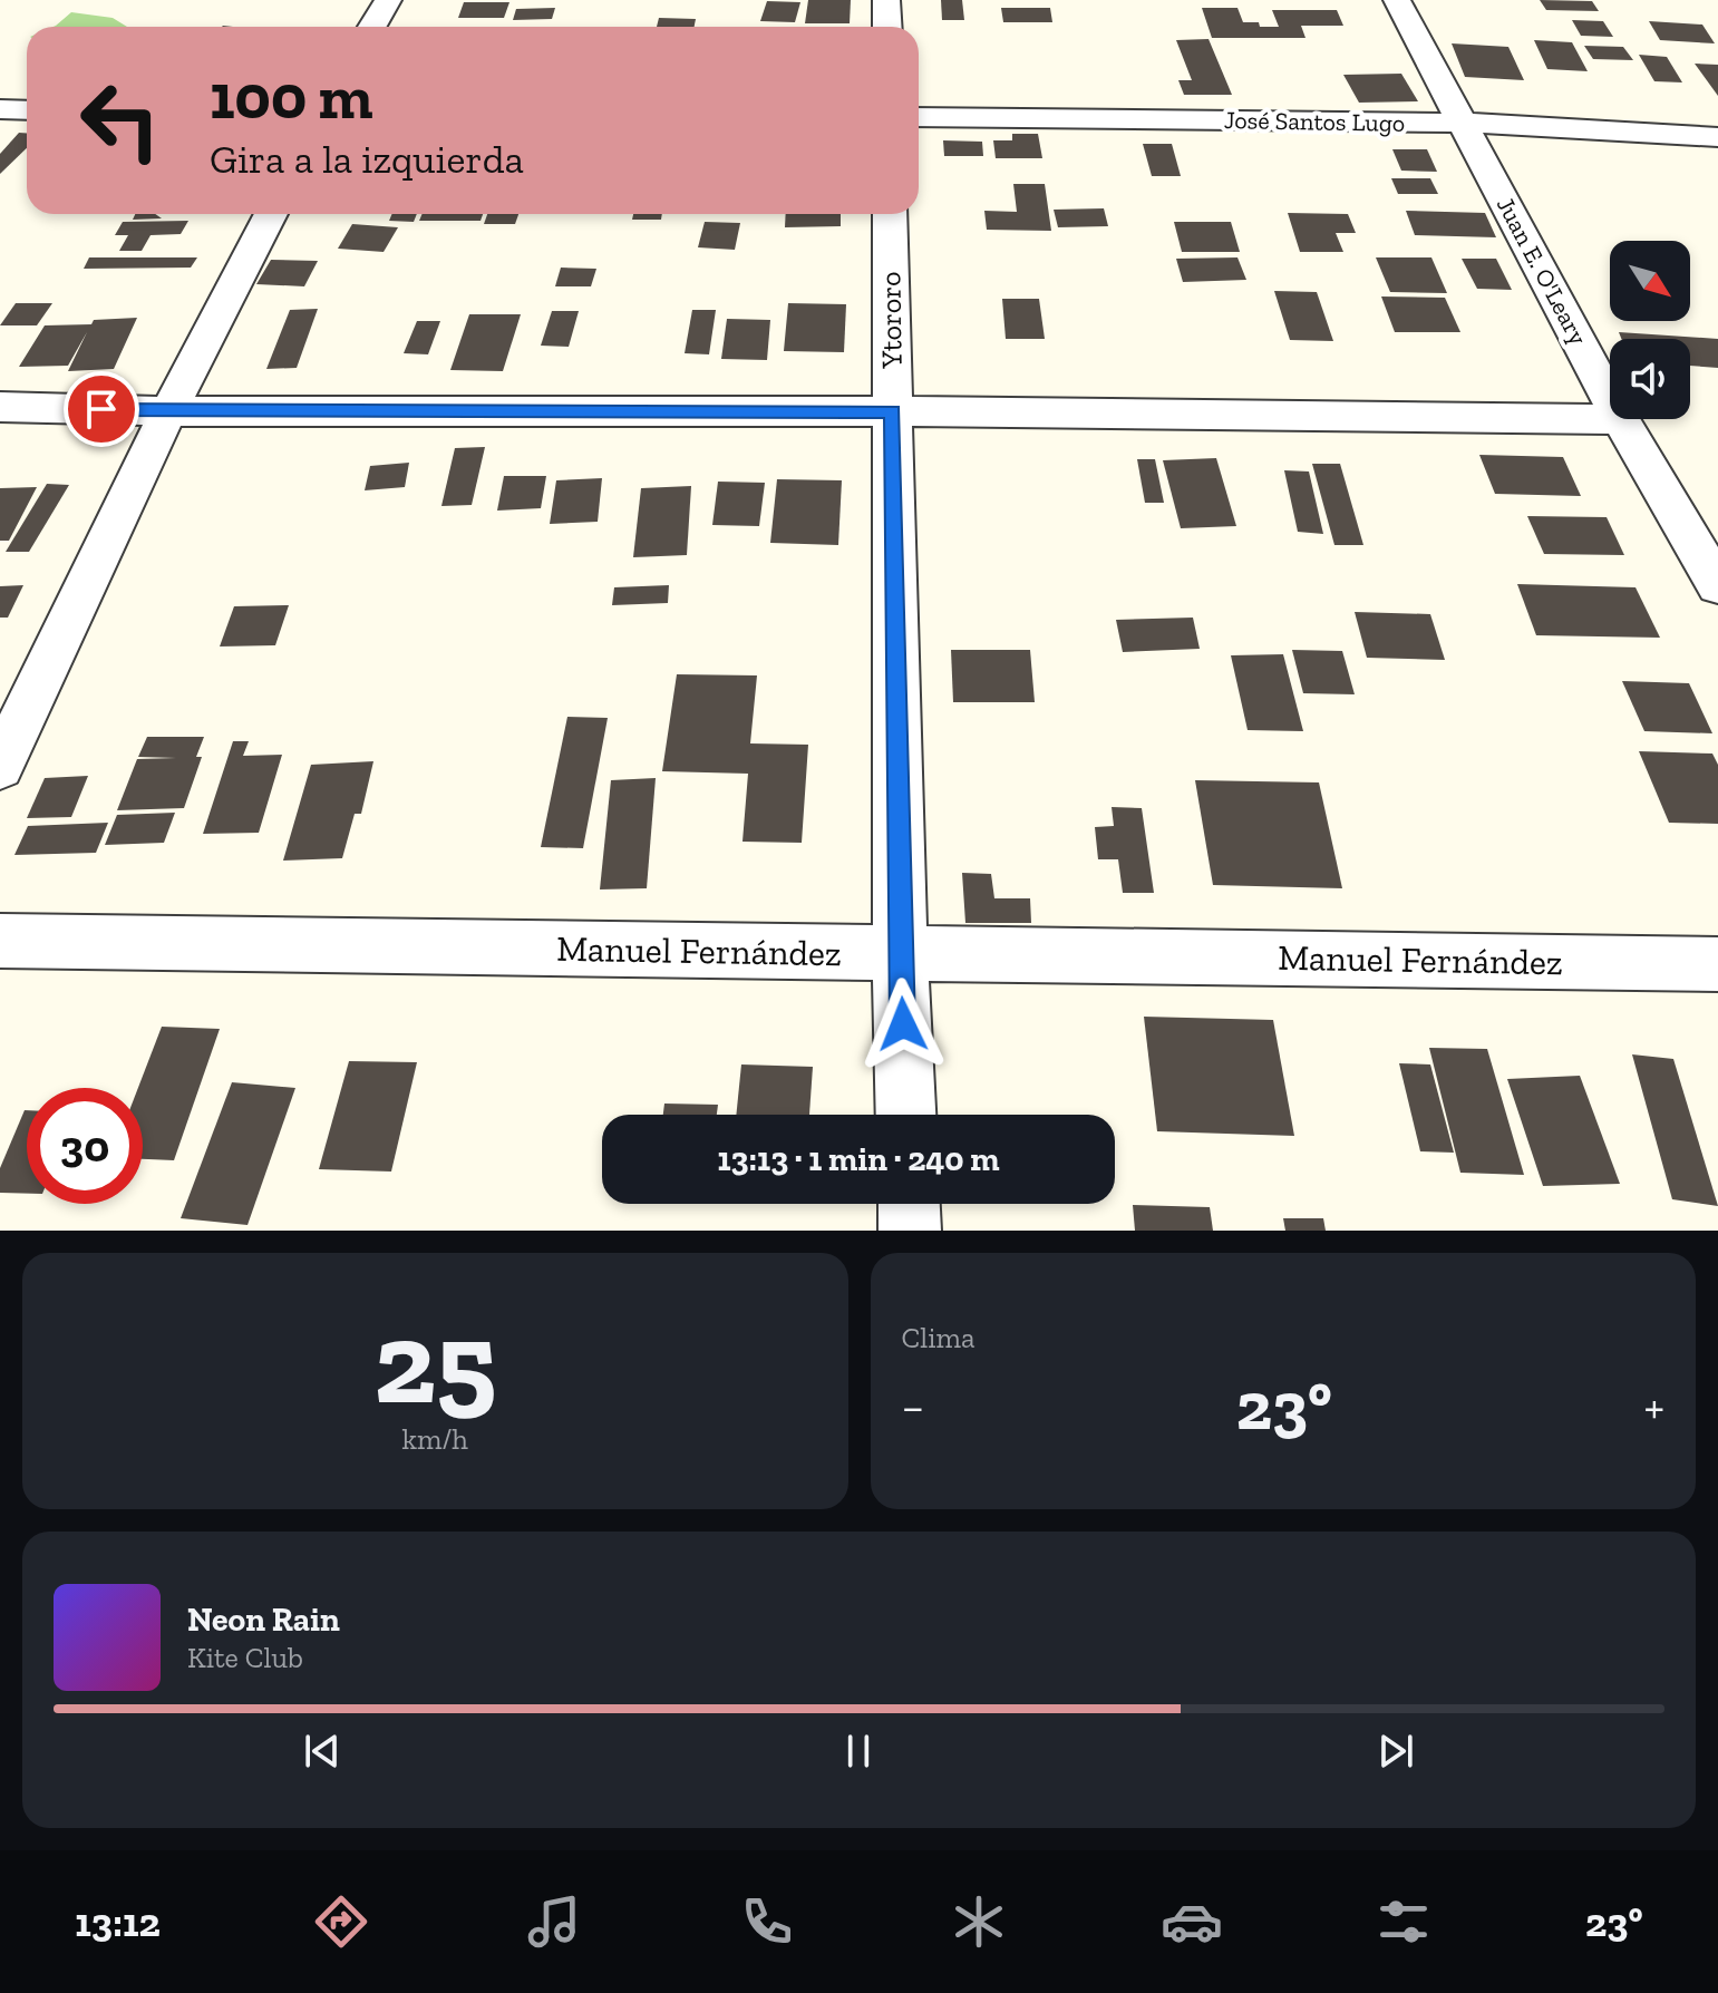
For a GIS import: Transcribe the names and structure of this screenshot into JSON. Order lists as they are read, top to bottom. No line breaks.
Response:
{"streets":{"street":["José Santos Lugo","Juan E. O'Leary","Ytororo","Manuel Fernández"]},"crossings":[["José Santos Lugo","Juan E. O'Leary"],["Ytororo","Manuel Fernández"]],"north":"bottom right","page":{"turn":["100 m","Gira a la izquierda"],"limit":"30","trip":"13:13 · 1 min · 240 m","tile":[["25","km/h"],"Clima"],"heat":["−","23°","+"],"song":["Neon Rain","Kite Club"],"tabs":["13:12","23°"]}}
